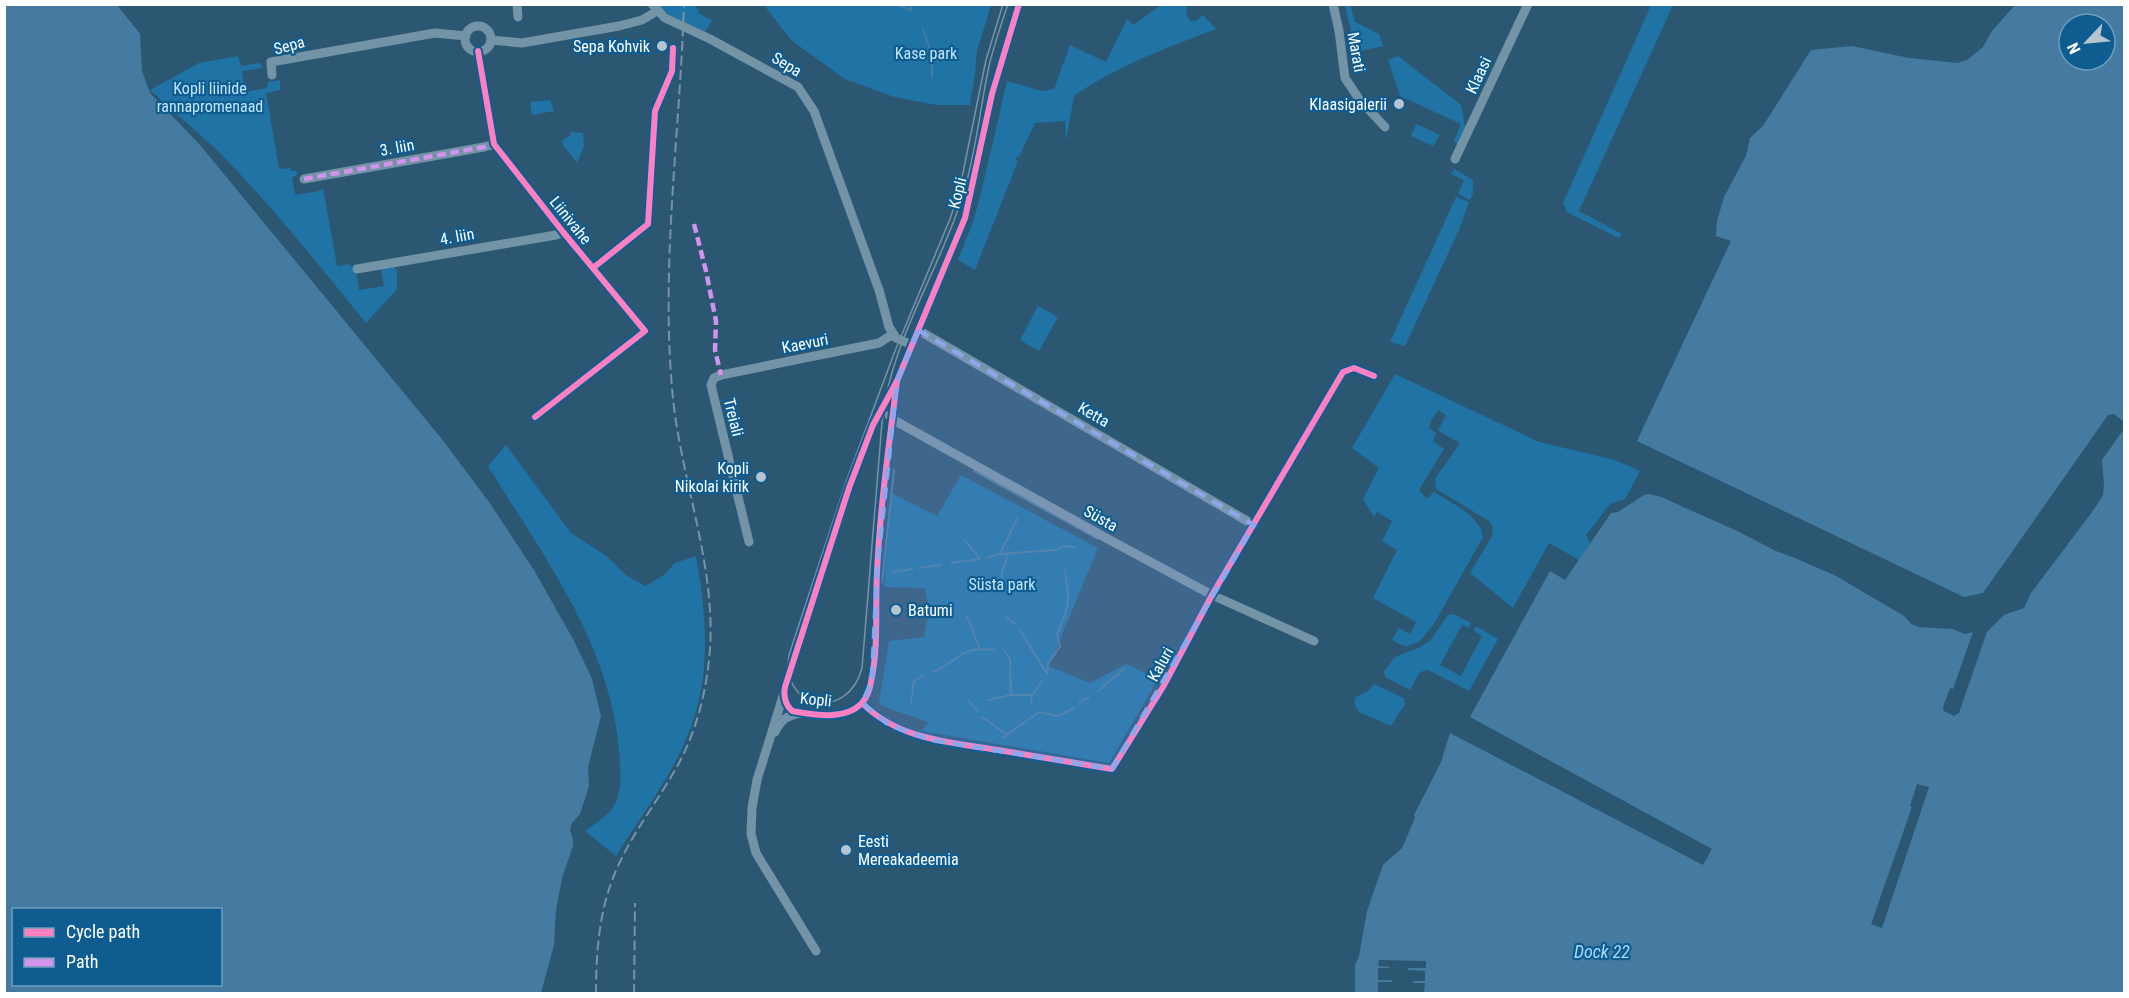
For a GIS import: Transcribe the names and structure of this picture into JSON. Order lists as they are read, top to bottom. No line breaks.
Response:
{"streets":{"street":["Sepa","Marati","Klaasi","3. liin","Kopli","Liinivahe","4. liin","Kaevuri","Ketta","Treiali","Süsta","Kaluri"]},"crossings":[["Sepa","Liinivahe"],["Sepa","Kaevuri"],["3. liin","Liinivahe"],["Kopli","Ketta"],["Kopli","Süsta"],["Kopli","Kaluri"],["Liinivahe","4. liin"],["Kaevuri","Treiali"],["Ketta","Kaluri"],["Süsta","Kaluri"]],"water":["Dock 22"],"parks":["Kase park","Kopli liinide rannapromenaad","Süsta park"],"places":["Sepa Kohvik","Klaasigalerii","Kopli Nikolai kirik","Batumi","Eesti Mereakadeemia"],"legend":["Cycle path","Path"],"north":"bottom left"}
